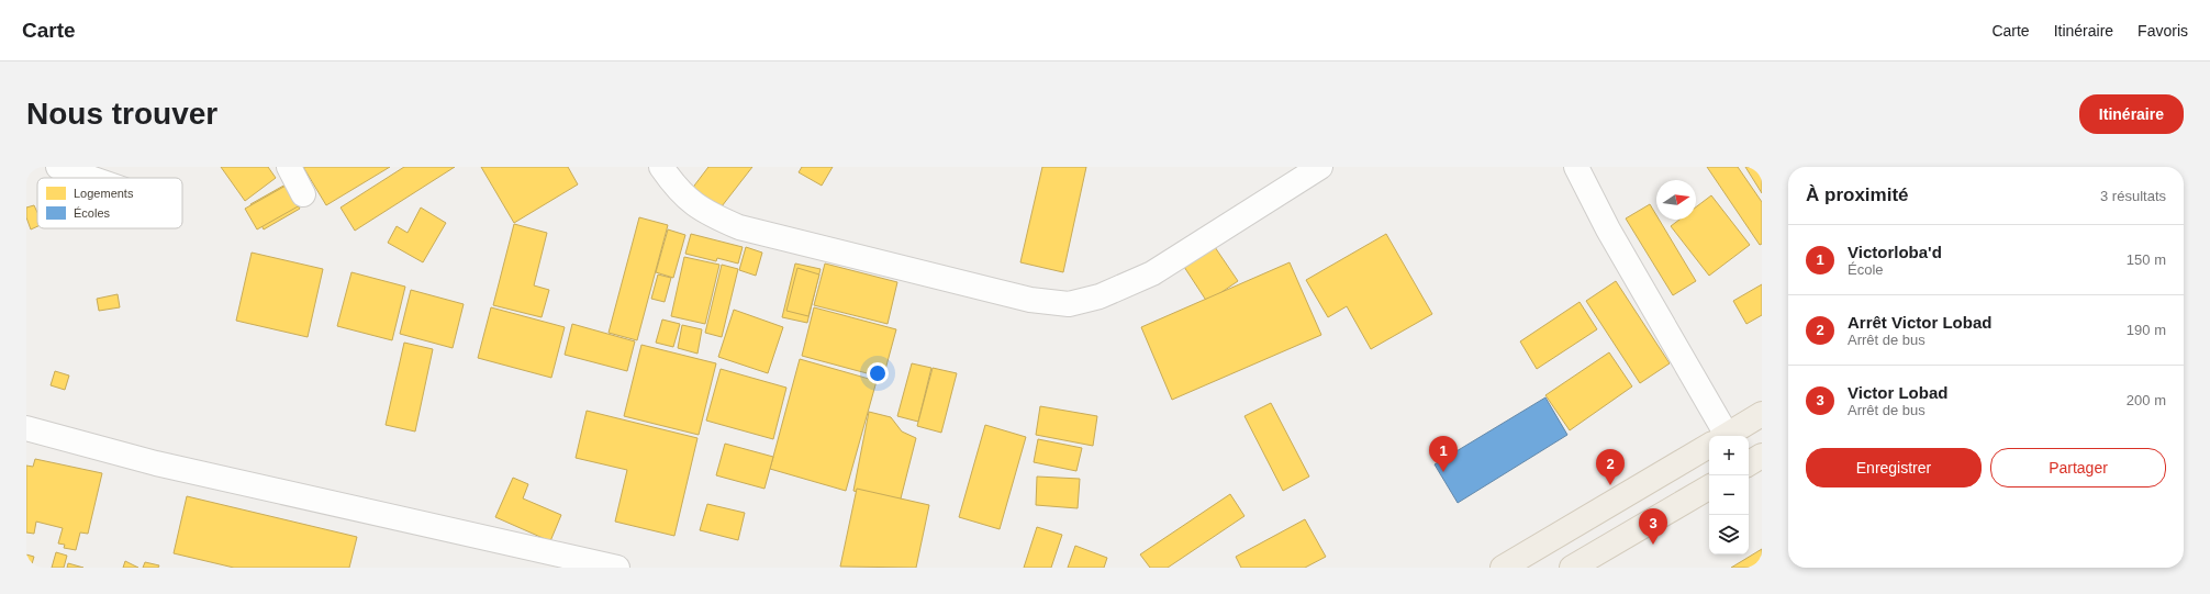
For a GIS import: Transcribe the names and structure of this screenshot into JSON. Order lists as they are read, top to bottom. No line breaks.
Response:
{"legend":["Logements","Écoles"],"north":"right","page":{"header":"Carte","nav":["Carte","Itinéraire","Favoris"],"buttons":["Itinéraire",["Enregistrer","Partager"]],"title":"Nous trouver","heading":["À proximité","3 résultats"],"list":[{"mark":"1","name":"Victorloba'd","note":"École","value":"150 m"},{"mark":"2","name":"Arrêt Victor Lobad","note":"Arrêt de bus","value":"190 m"},{"mark":"3","name":"Victor Lobad","note":"Arrêt de bus","value":"200 m"}],"map_buttons":["+","−"],"pins":["1","2","3"]}}
